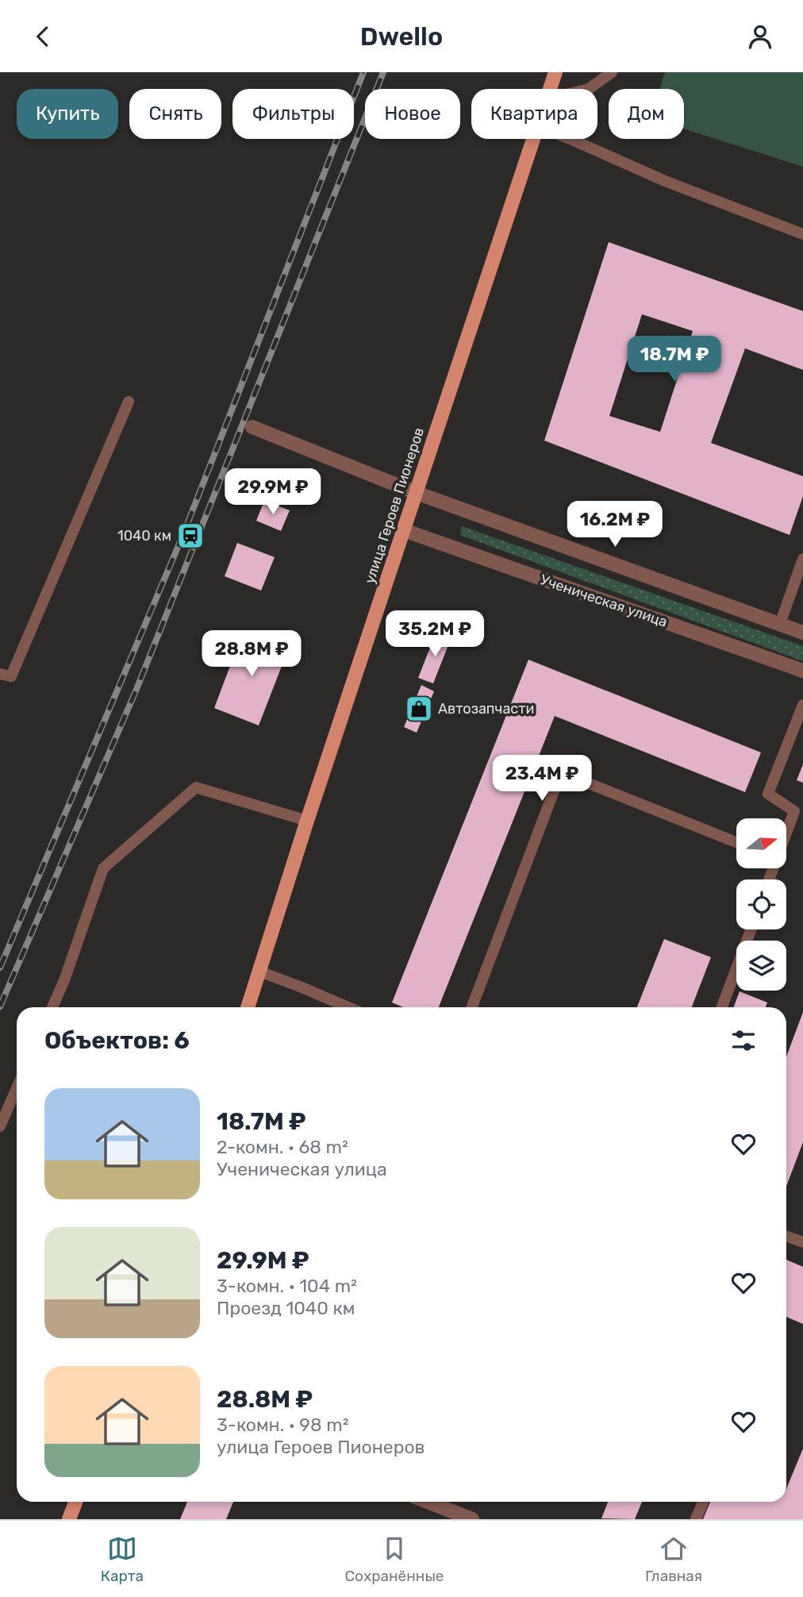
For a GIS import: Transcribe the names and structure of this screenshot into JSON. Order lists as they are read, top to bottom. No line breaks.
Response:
{"streets":{"main road":["улица Героев Пионеров"],"street":["Ученическая улица"]},"crossings":[["улица Героев Пионеров","Ученическая улица"]],"places":{"station":["1040 км"],"shop":["Автозапчасти"]},"north":"right","page":{"header":"Dwello","chip":["Купить","Снять","Фильтры","Новое","Квартира","Дом"],"price":["18.7M ₽","29.9M ₽","16.2M ₽","35.2M ₽","28.8M ₽","23.4M ₽"],"heading":"Объектов: 6","list":[{"name":"18.7M ₽","note":"2-комн. · 68 m² · Ученическая улица"},{"name":"29.9M ₽","note":"3-комн. · 104 m² · Проезд 1040 км"},{"name":"28.8M ₽","note":"3-комн. · 98 m² · улица Героев Пионеров"}],"tabs":["Карта","Сохранённые","Главная"]}}
